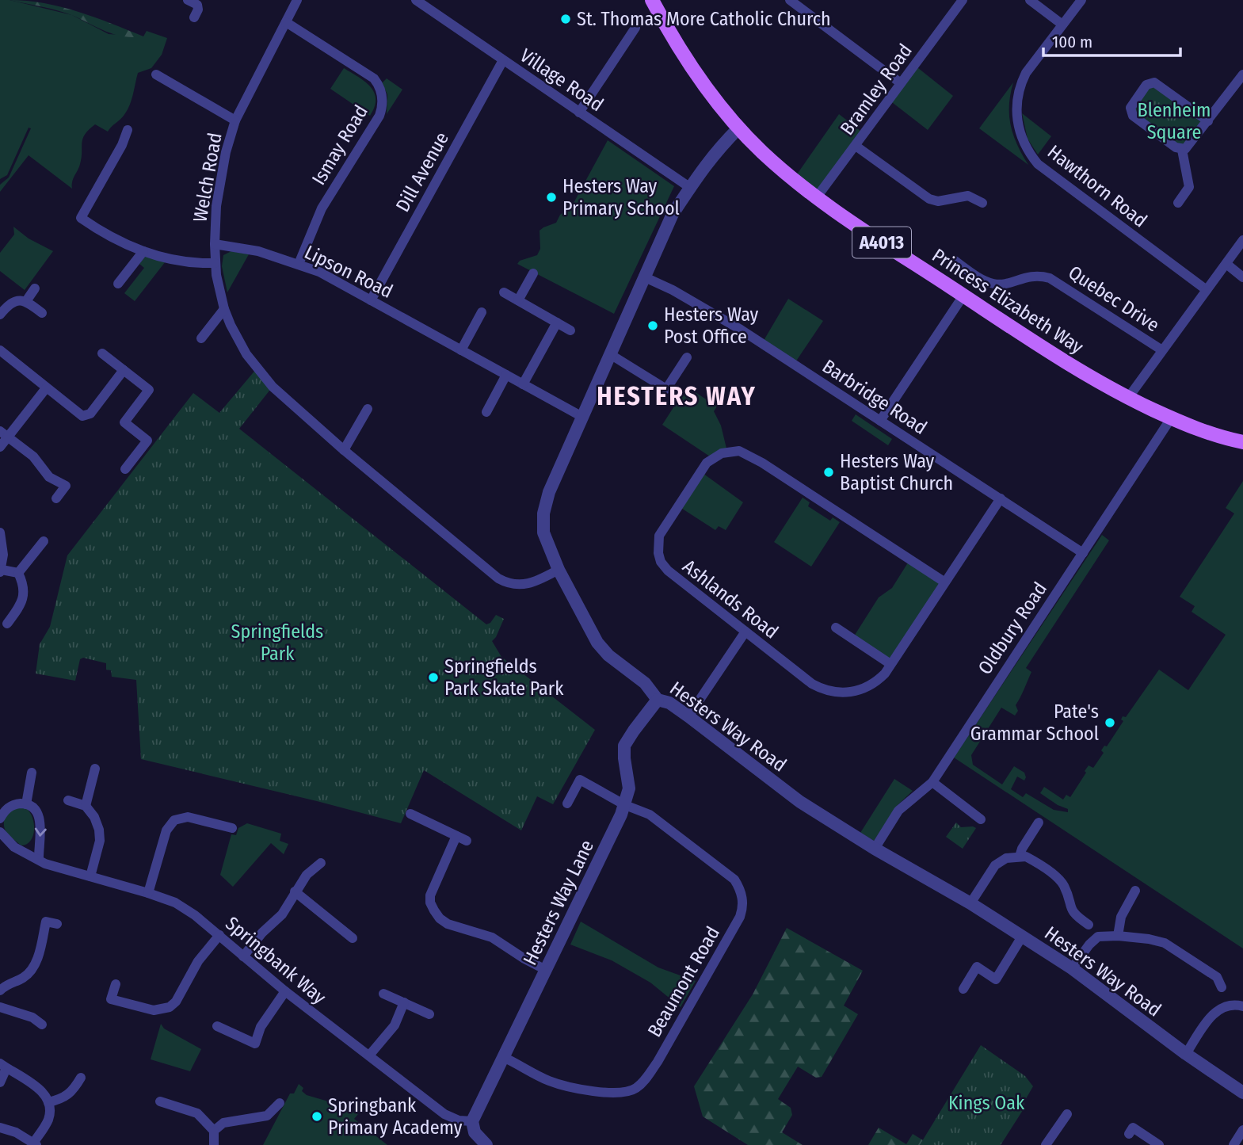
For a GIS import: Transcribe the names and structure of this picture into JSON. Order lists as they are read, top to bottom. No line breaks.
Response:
{"streets":{"main road":["A4013","Princess Elizabeth Way"],"street":["Village Road","Bramley Road","Ismay Road","Dill Avenue","Welch Road","Hawthorn Road","Lipson Road","Quebec Drive","Barbridge Road","Ashlands Road","Oldbury Road","Hesters Way Road","Hesters Way Lane","Springbank Way","Beaumont Road"]},"crossings":[["Village Road","Dill Avenue"],["Village Road","Hesters Way Road"],["Bramley Road","Princess Elizabeth Way"],["Ismay Road","Welch Road"],["Ismay Road","Lipson Road"],["Dill Avenue","Lipson Road"],["Welch Road","Lipson Road"],["Welch Road","Hesters Way Road"],["Lipson Road","Hesters Way Road"],["Princess Elizabeth Way","Oldbury Road"],["Princess Elizabeth Way","Hesters Way Road"],["Barbridge Road","Ashlands Road"],["Barbridge Road","Oldbury Road"],["Barbridge Road","Hesters Way Road"],["Oldbury Road","Hesters Way Road"],["Hesters Way Road","Hesters Way Lane"],["Hesters Way Lane","Springbank Way"],["Hesters Way Lane","Beaumont Road"]],"districts":["HESTERS WAY"],"parks":["Blenheim Square","Springfields Park","Kings Oak"],"places":["St. Thomas More Catholic Church","Hesters Way Primary School","Hesters Way Post Office","Hesters Way Baptist Church","Springfields Park Skate Park","Pate's Grammar School","Springbank Primary Academy"],"scale_bar":"100 m"}
